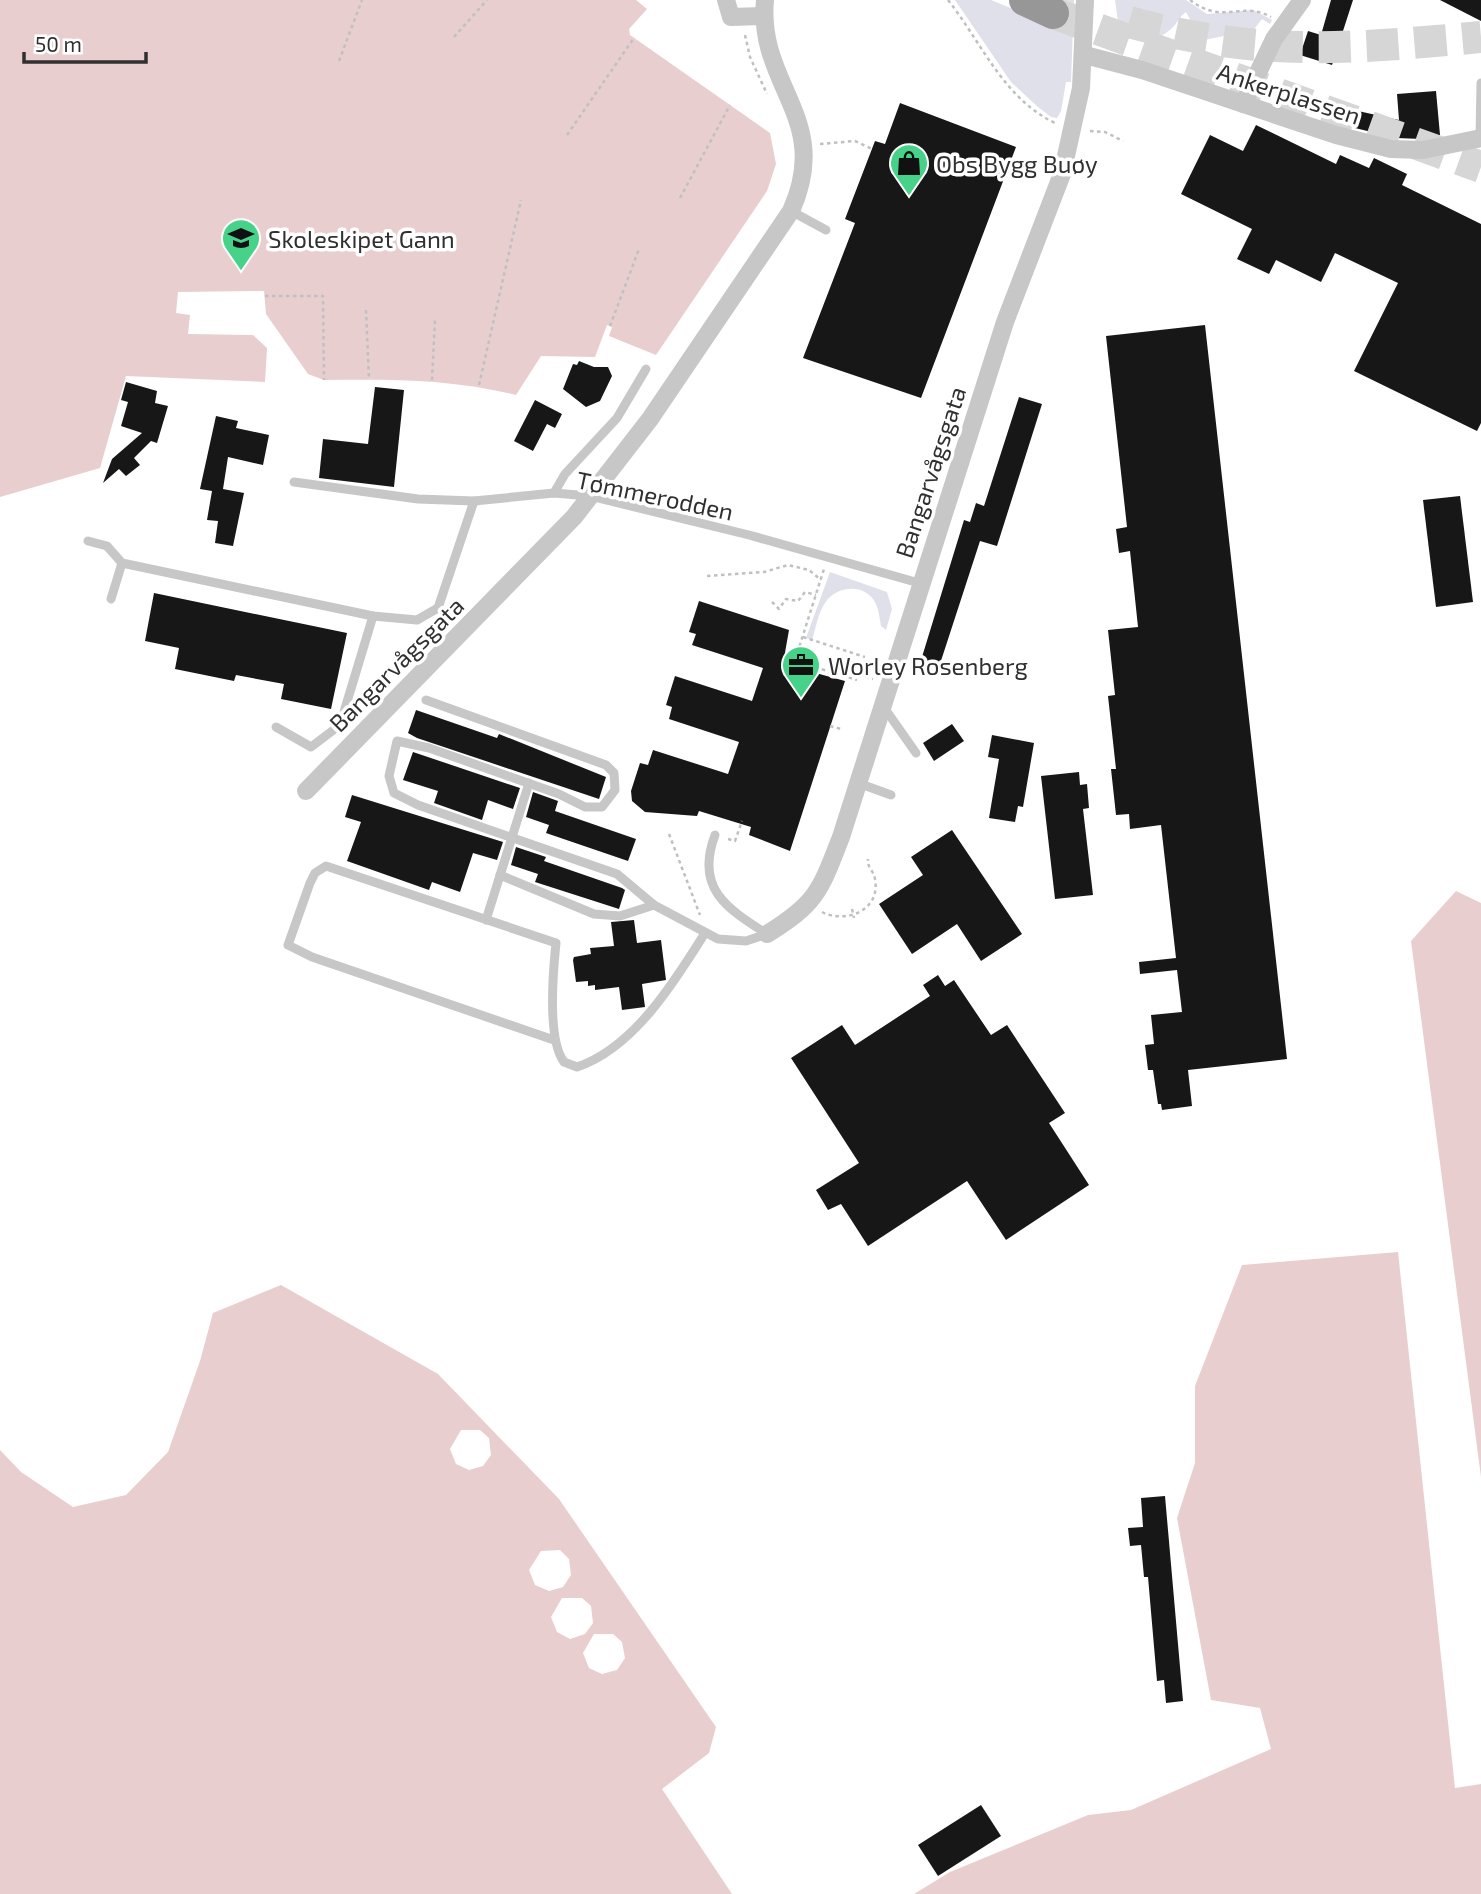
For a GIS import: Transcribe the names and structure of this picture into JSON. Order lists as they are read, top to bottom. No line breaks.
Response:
{"streets":{"street":["Ankerplassen","Bangarvågsgata"],"lane":["Tømmerodden"]},"crossings":[["Ankerplassen","Bangarvågsgata"],["Bangarvågsgata","Tømmerodden"]],"places":{"shop":["Obs Bygg Buøy"],"school or university":["Skoleskipet Gann"],"office":["Worley Rosenberg"]},"scale_bar":"50 m"}
